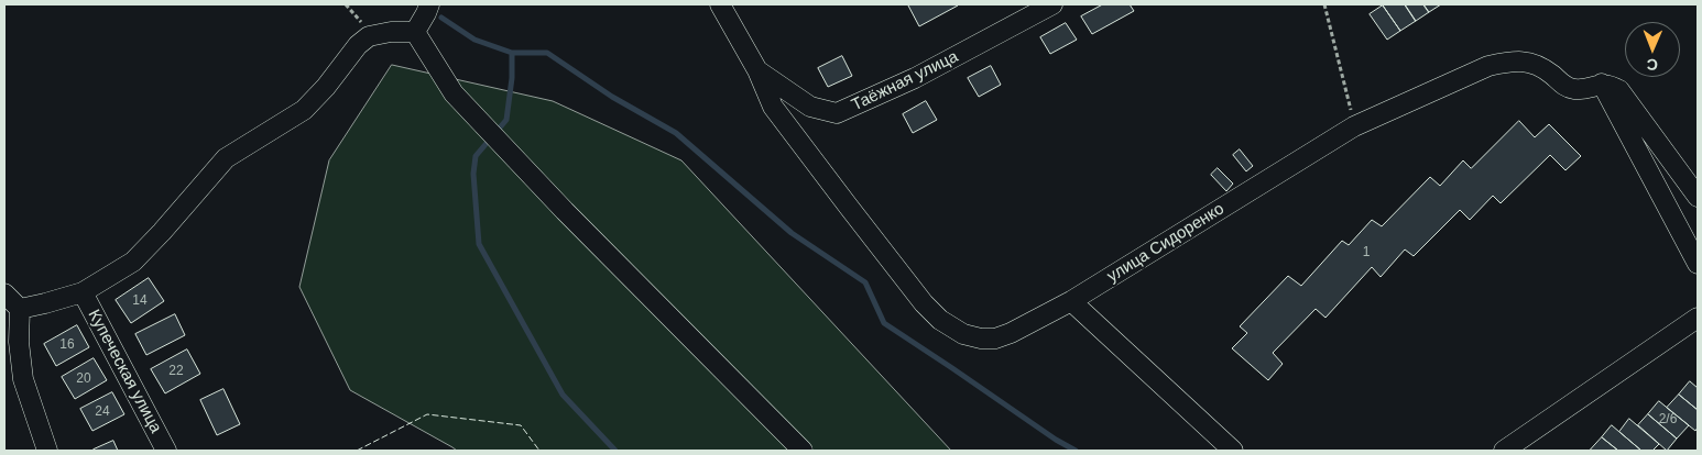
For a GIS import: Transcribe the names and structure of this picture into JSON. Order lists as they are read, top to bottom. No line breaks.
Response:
{"streets":{"street":["Таёжная улица","улица Сидоренко","Купеческая улица"]},"crossings":[["Таёжная улица","улица Сидоренко"]],"house_numbers":["1","14","16","22","20","24","2/6"],"north":"bottom"}
